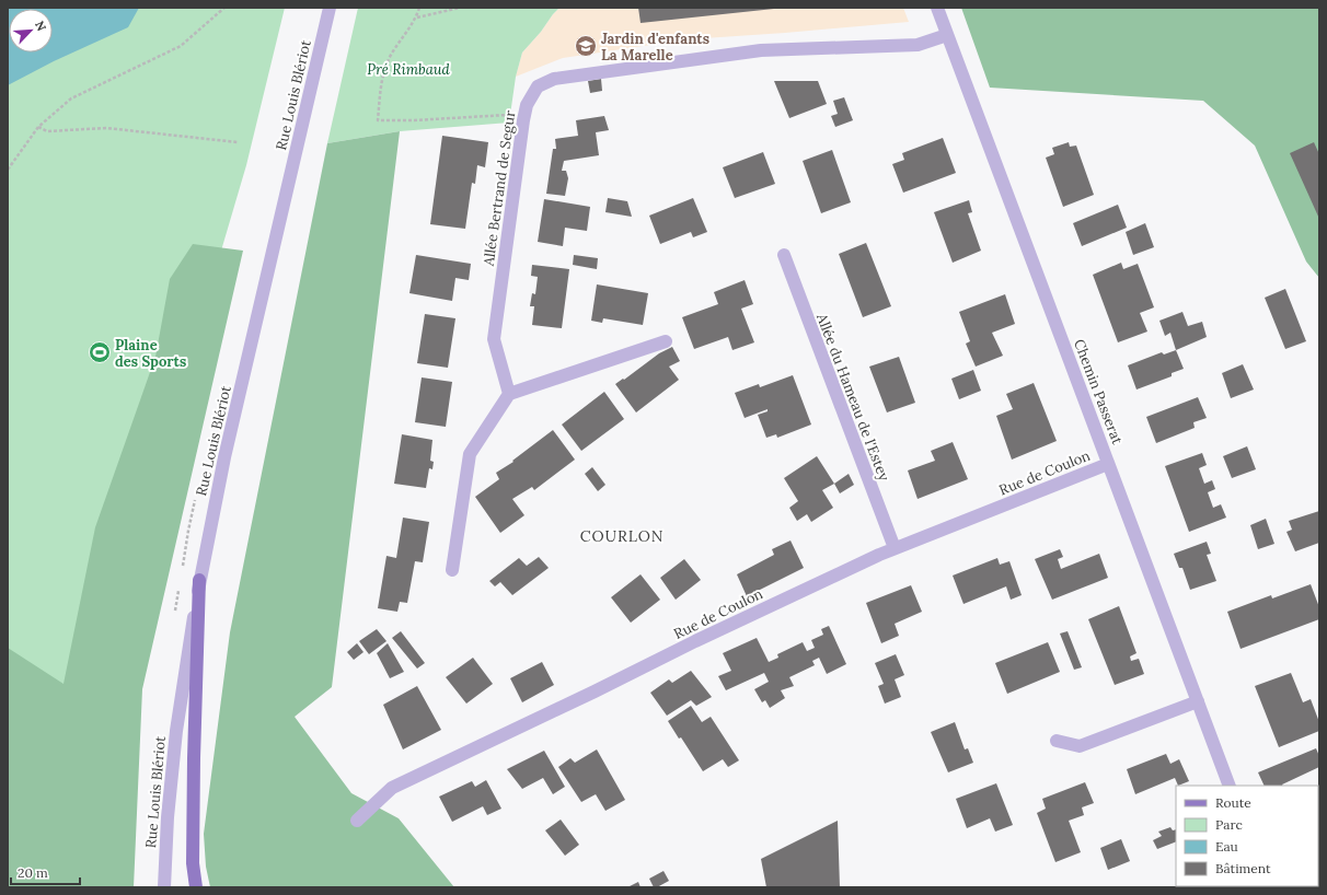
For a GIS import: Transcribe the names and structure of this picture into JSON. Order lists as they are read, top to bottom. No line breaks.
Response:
{"streets":{"street":["Rue Louis Blériot","Allée Bertrand de Segur","Chemin Passerat","Allée du Hameau de l'Estey","Rue de Coulon"]},"crossings":[["Allée Bertrand de Segur","Chemin Passerat"],["Chemin Passerat","Rue de Coulon"],["Allée du Hameau de l'Estey","Rue de Coulon"]],"districts":["COURLON"],"parks":["Pré Rimbaud"],"places":{"school or university":["Jardin d'enfants La Marelle"],"sports":["Plaine des Sports"]},"legend":["Route","Parc","Eau","Bâtiment"],"scale_bar":"20 m","north":"top right"}
